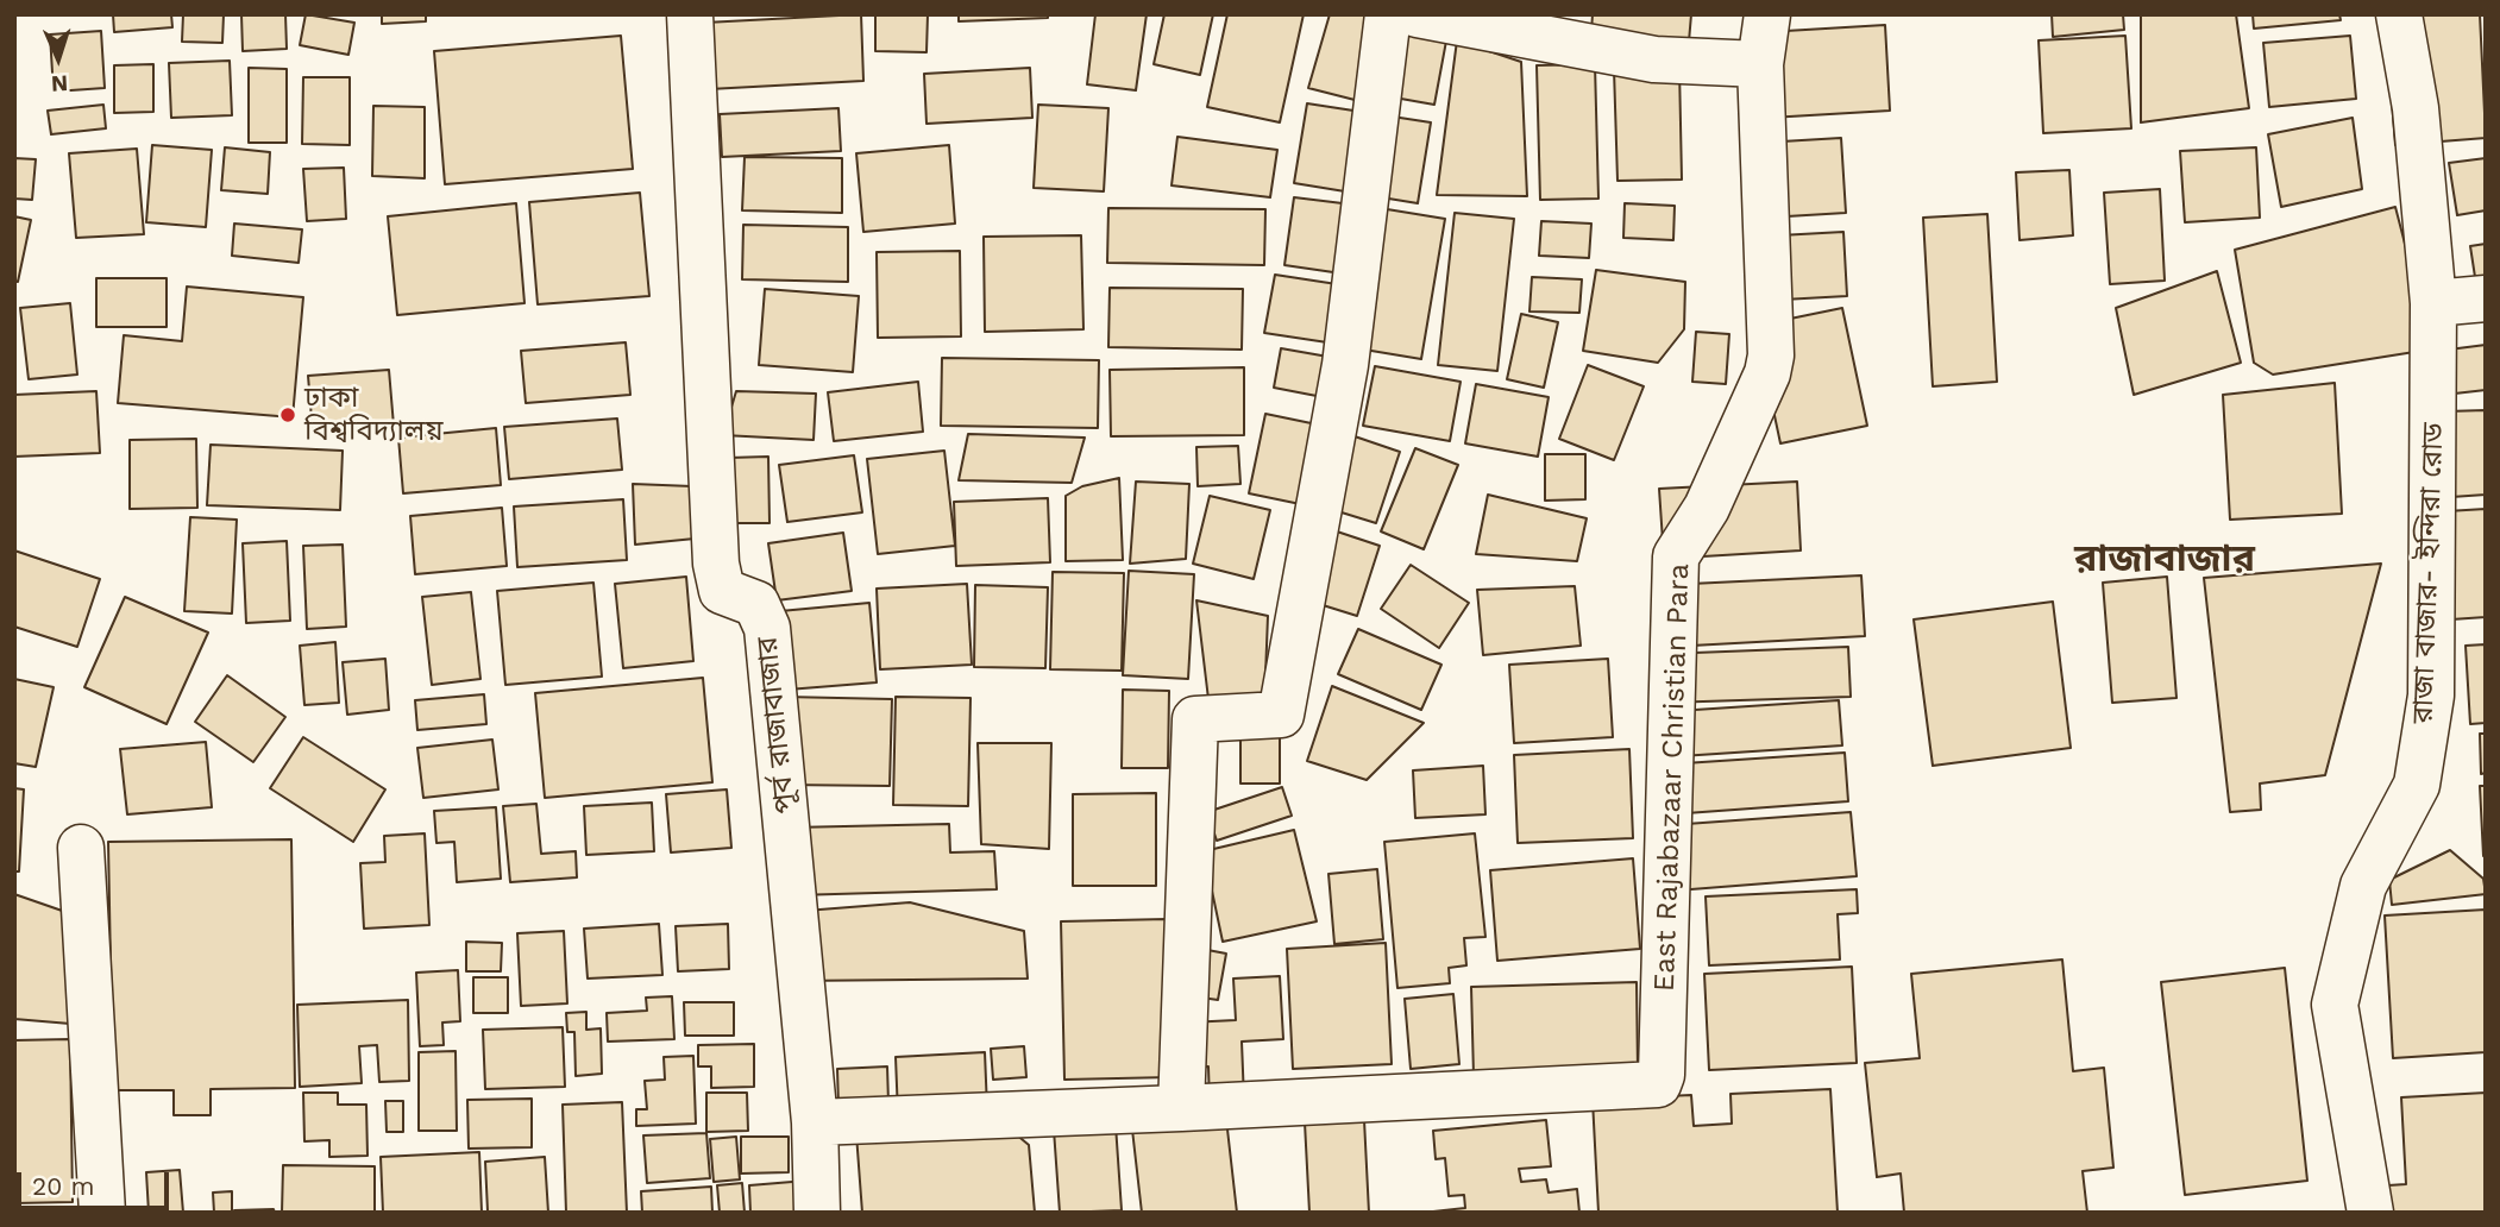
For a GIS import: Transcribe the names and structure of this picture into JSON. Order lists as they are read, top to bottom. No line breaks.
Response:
{"streets":{"street":["রাজা বাজার- ইন্দিরা রোড","পূর্ব রাজাবাজার","East Rajabazaar Christian Para"]},"crossings":[["পূর্ব রাজাবাজার","East Rajabazaar Christian Para"]],"districts":["রাজাবাজার"],"places":["ঢাকা বিশ্ববিদ্যালয়"],"scale_bar":"20 m","north":"bottom"}
